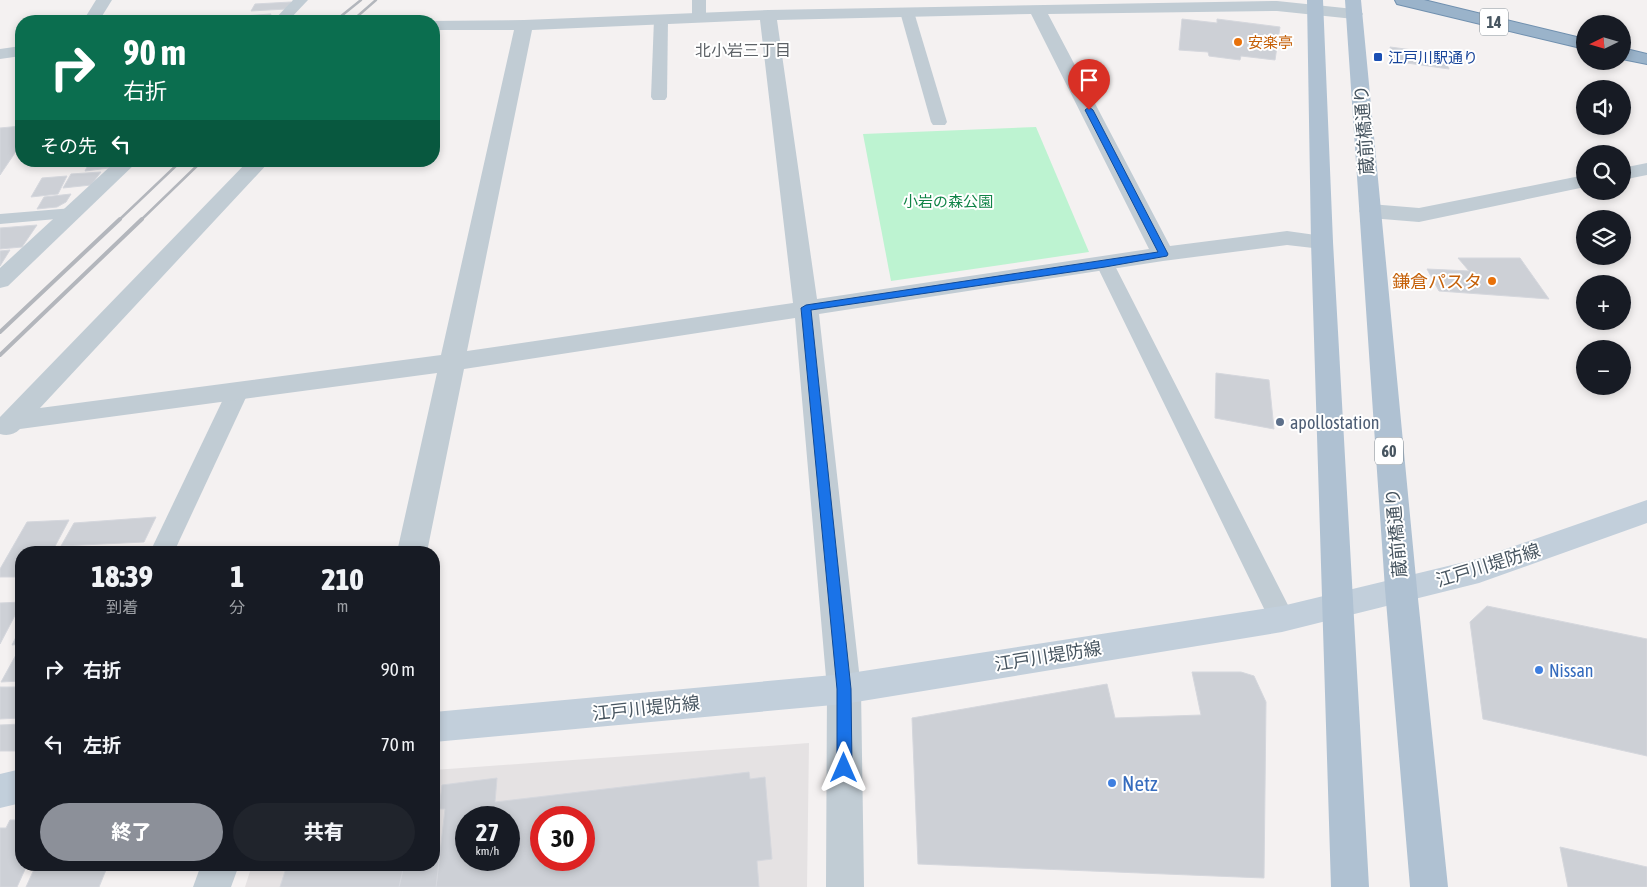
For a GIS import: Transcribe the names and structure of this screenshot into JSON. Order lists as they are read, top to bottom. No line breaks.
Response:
{"streets":{"highway":["14"],"main road":["蔵前橋通り","60","江戸川堤防線"]},"crossings":[["蔵前橋通り","江戸川堤防線"]],"districts":["北小岩三丁目"],"parks":["小岩の森公園"],"places":{"other":["安楽亭","鎌倉パスタ","apollostation","Nissan","Netz"],"transit":["江戸川駅通り"]},"north":"left","page":{"map_buttons":["+","−"],"turn":["90 m","右折"],"then":"その先","eta":["18:39","到着","1","分","210","m"],"list":[{"name":"右折","value":"90 m"},{"name":"左折","value":"70 m"}],"buttons":["終了","共有"],"speed":"27 km/h","limit":"30"}}
